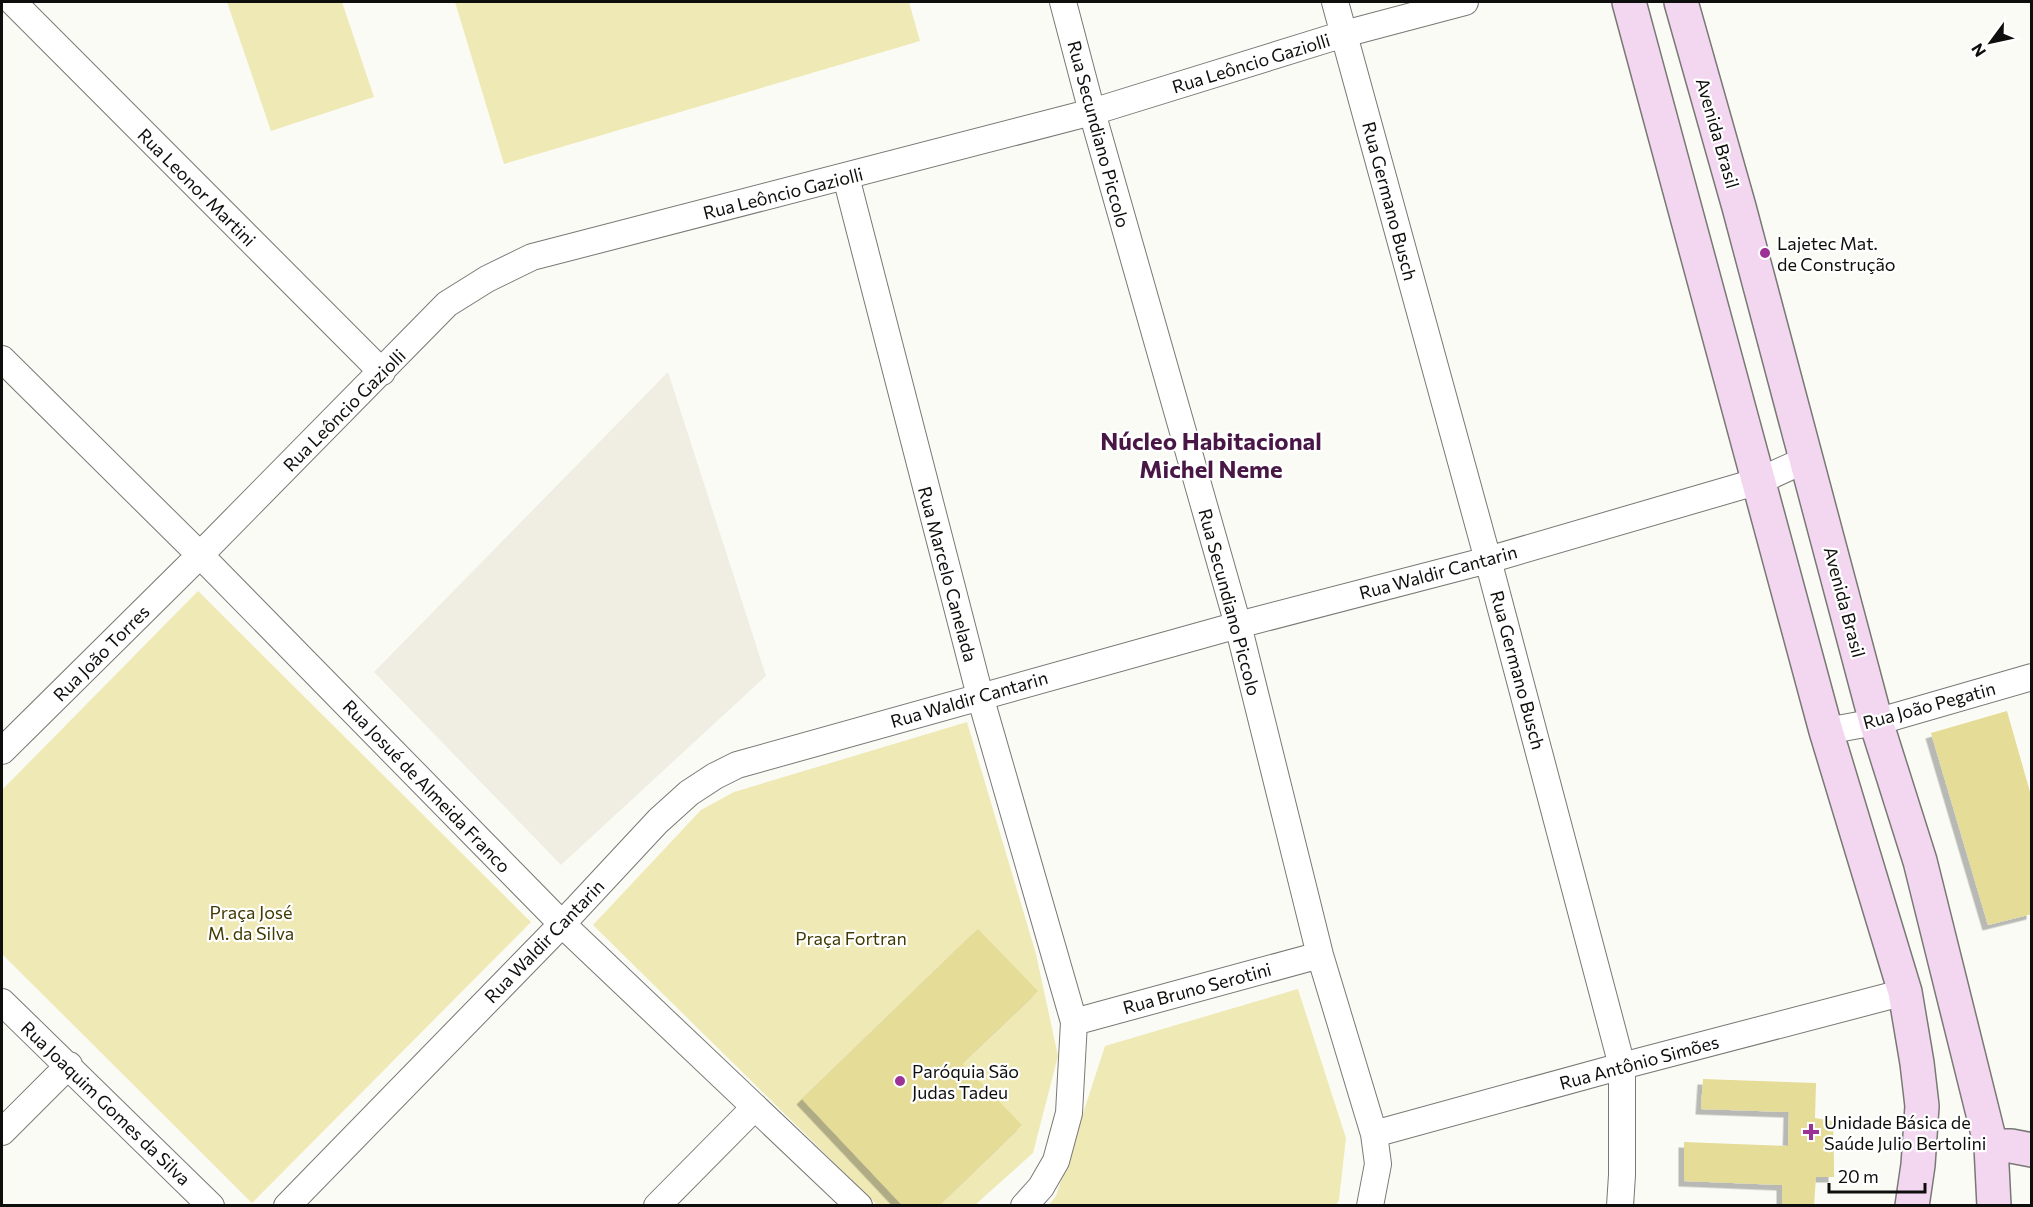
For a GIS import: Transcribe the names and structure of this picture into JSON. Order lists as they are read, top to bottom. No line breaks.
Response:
{"streets":{"main road":["Avenida Brasil"],"street":["Rua Leôncio Gaziolli","Rua Secundiano Piccolo","Rua Leonor Martini","Rua Germano Busch","Rua Waldir Cantarin","Rua Marcelo Canelada","Rua João Torres","Rua João Pegatin","Rua Josué de Almeida Franco","Rua Bruno Serotini","Rua Antônio Simões","Rua Joaquim Gomes da Silva"]},"crossings":[["Rua Leôncio Gaziolli","Rua Secundiano Piccolo"],["Rua Leôncio Gaziolli","Rua Leonor Martini"],["Rua Leôncio Gaziolli","Rua Germano Busch"],["Rua Leôncio Gaziolli","Rua Marcelo Canelada"],["Rua Leôncio Gaziolli","Rua João Torres"],["Rua Leôncio Gaziolli","Rua Josué de Almeida Franco"],["Avenida Brasil","Rua Waldir Cantarin"],["Avenida Brasil","Rua João Pegatin"],["Rua Secundiano Piccolo","Rua Waldir Cantarin"],["Rua Secundiano Piccolo","Rua Bruno Serotini"],["Rua Secundiano Piccolo","Rua Antônio Simões"],["Rua Germano Busch","Rua Waldir Cantarin"],["Rua Germano Busch","Rua Antônio Simões"],["Rua Waldir Cantarin","Rua Marcelo Canelada"],["Rua Waldir Cantarin","Rua Josué de Almeida Franco"],["Rua Marcelo Canelada","Rua Bruno Serotini"],["Rua João Torres","Rua Josué de Almeida Franco"]],"districts":["Núcleo Habitacional Michel Neme"],"parks":["Praça José M. da Silva","Praça Fortran"],"places":{"other":["Lajetec Mat. de Construção","Paróquia São Judas Tadeu"],"health":["Unidade Básica de Saúde Julio Bertolini"]},"scale_bar":"20 m","north":"bottom left"}
